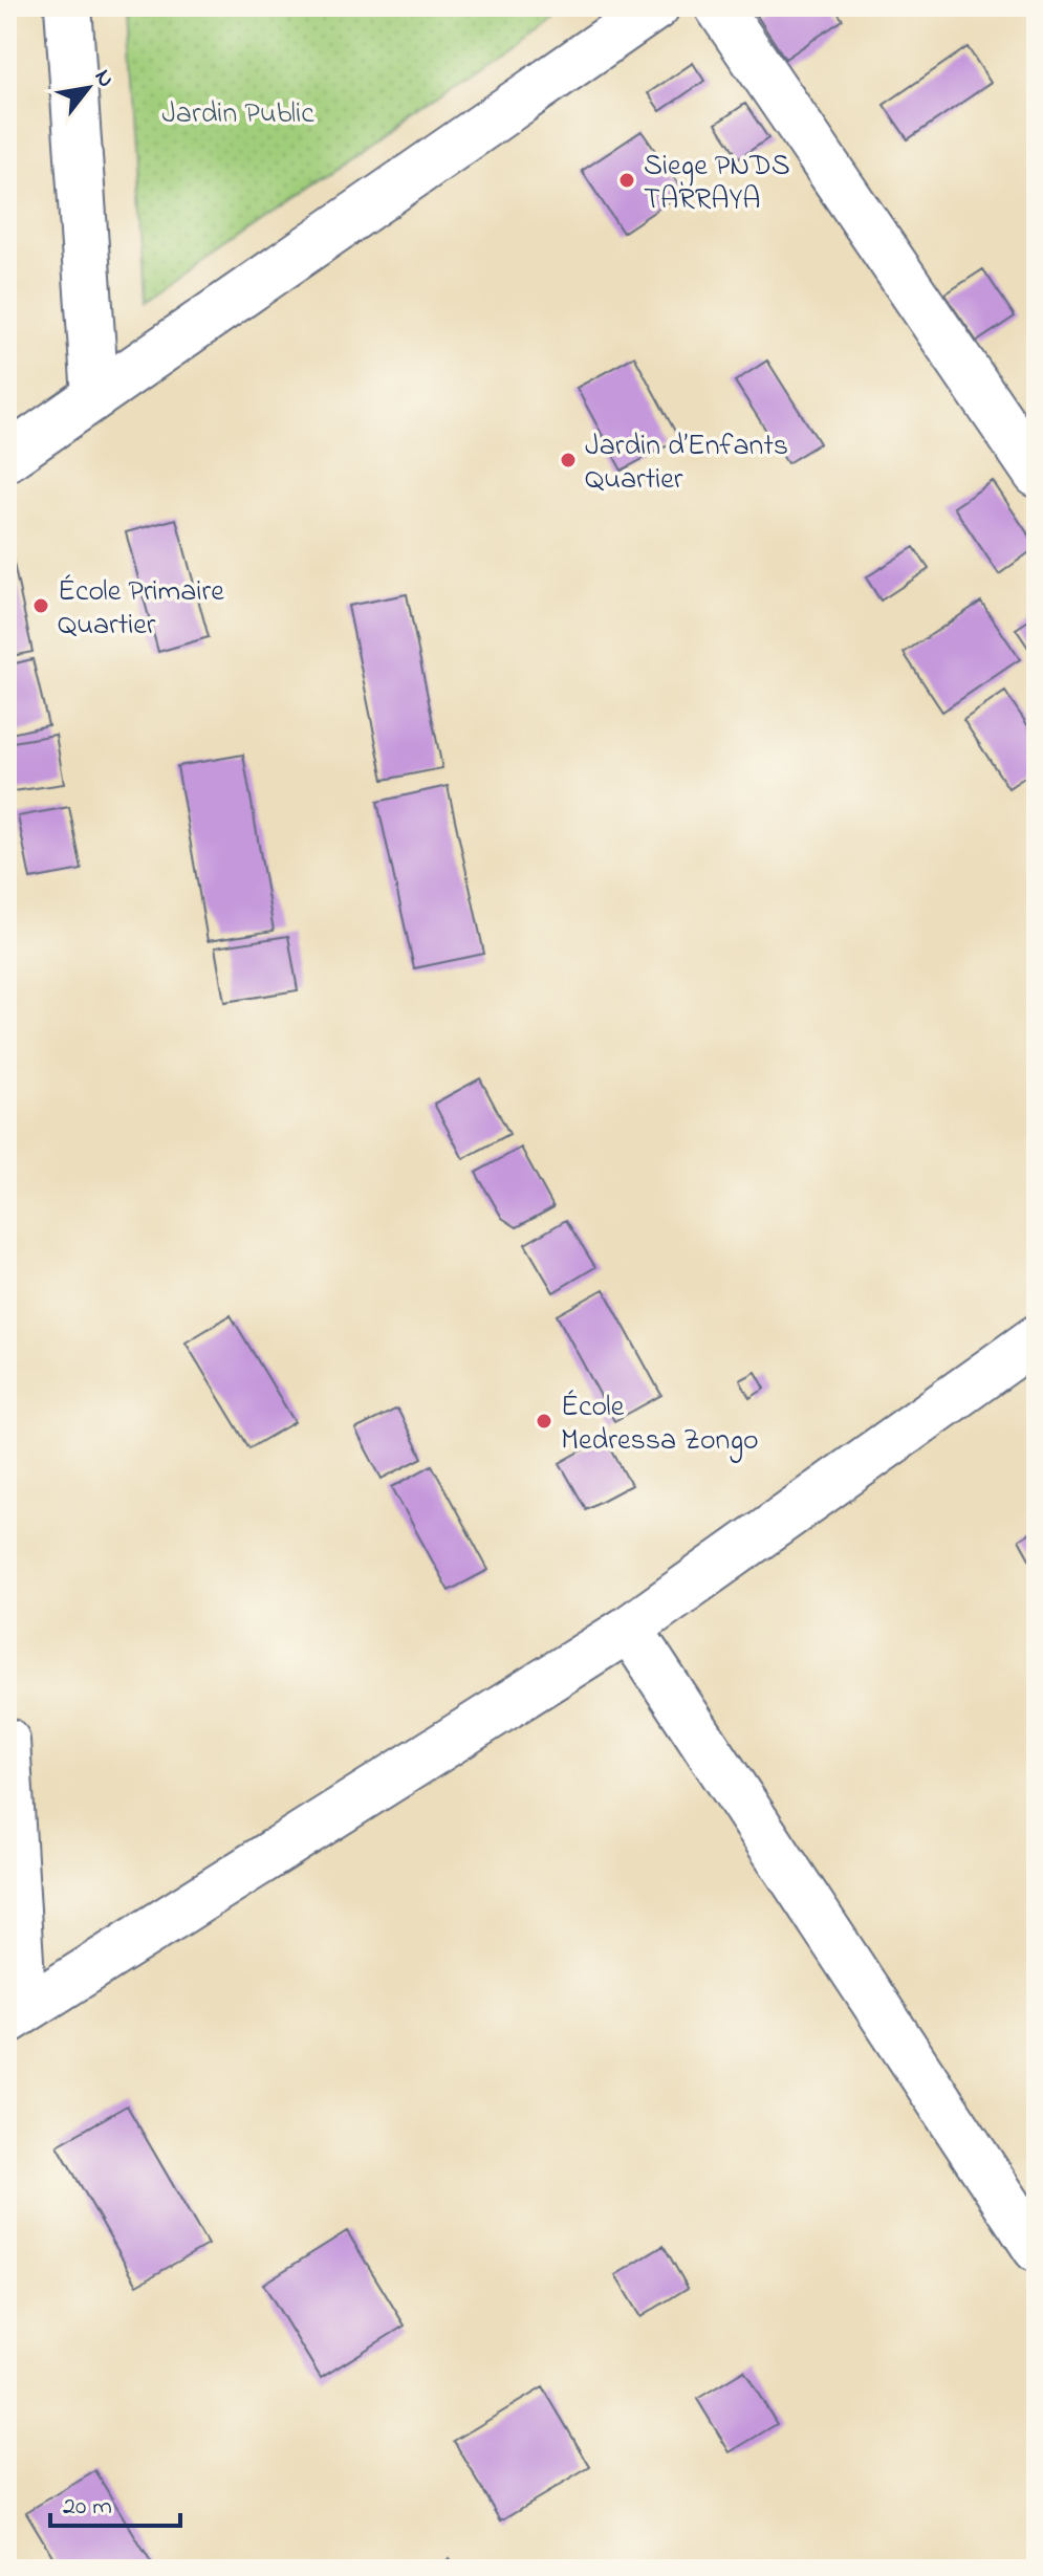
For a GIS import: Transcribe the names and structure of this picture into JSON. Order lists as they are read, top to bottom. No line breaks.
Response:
{"parks":["Jardin Public"],"places":["Siege PNDS TARRAYA","Jardin d’Enfants Quartier","École Primaire Quartier","École Medressa Zongo"],"scale_bar":"20 m","north":"top right"}
